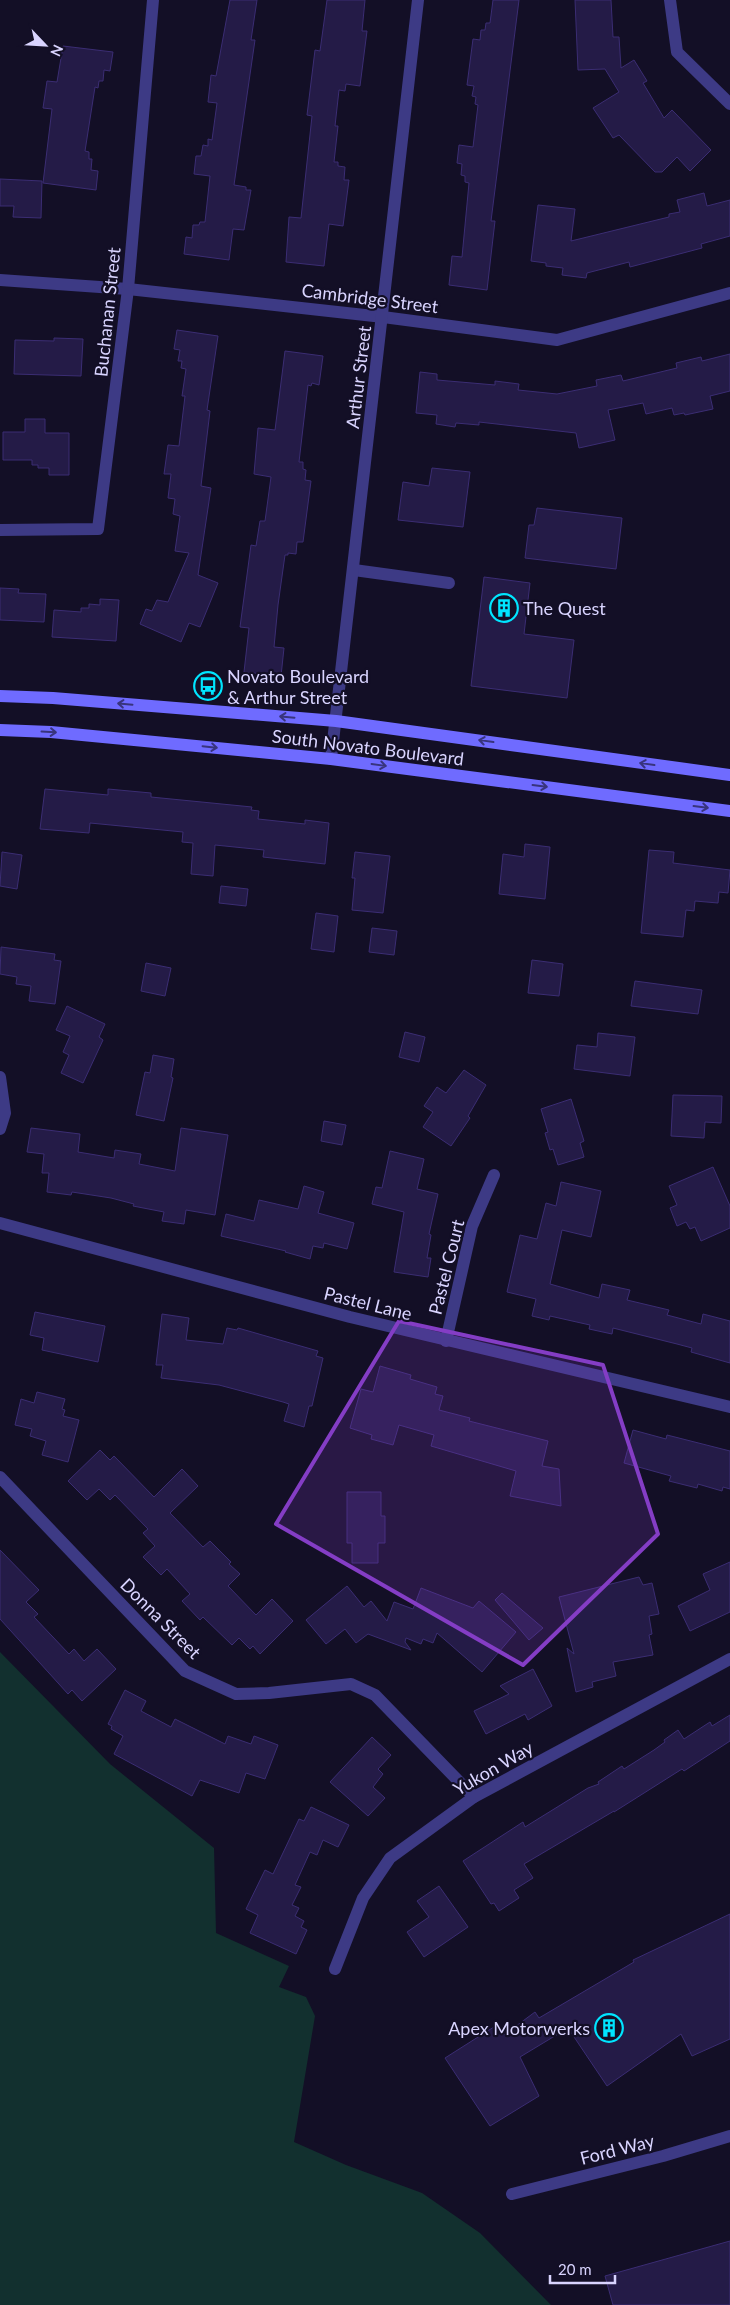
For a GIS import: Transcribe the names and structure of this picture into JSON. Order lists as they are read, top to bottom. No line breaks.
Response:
{"streets":{"main road":["South Novato Boulevard"],"street":["Cambridge Street","Buchanan Street","Arthur Street","Pastel Court","Pastel Lane","Donna Street","Yukon Way","Ford Way"]},"crossings":[["Cambridge Street","Buchanan Street"],["Cambridge Street","Arthur Street"],["Arthur Street","South Novato Boulevard"],["Pastel Court","Pastel Lane"],["Donna Street","Yukon Way"]],"places":{"building":["The Quest","Apex Motorwerks"],"bus stop":["Novato Boulevard & Arthur Street"]},"scale_bar":"20 m","north":"bottom right"}
